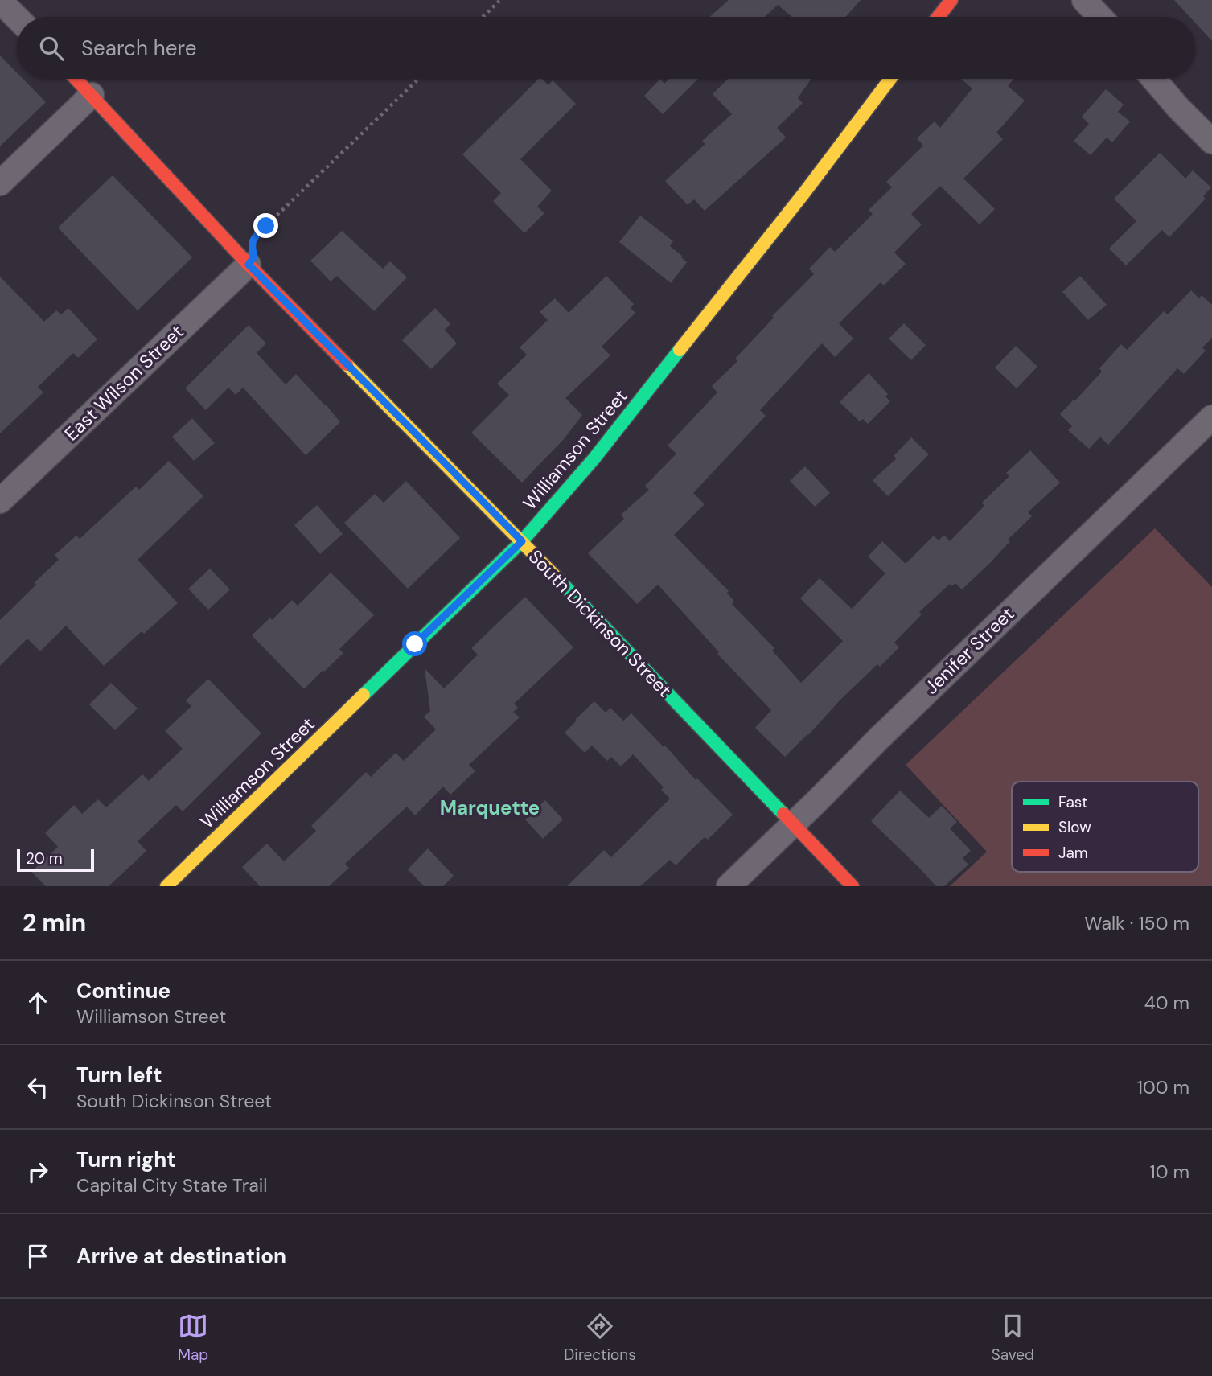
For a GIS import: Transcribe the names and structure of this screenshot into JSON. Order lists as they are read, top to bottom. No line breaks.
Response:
{"streets":{"street":["East Wilson Street","Williamson Street","South Dickinson Street","Jenifer Street"]},"crossings":[["East Wilson Street","South Dickinson Street"],["Williamson Street","South Dickinson Street"],["South Dickinson Street","Jenifer Street"]],"districts":["Marquette"],"legend":["Fast","Slow","Jam"],"scale_bar":"20 m","page":{"search":"Search here","scale":"20 m","heading":["2 min","Walk · 150 m"],"list":[["Continue","Williamson Street","40 m"],["Turn left","South Dickinson Street","100 m"],["Turn right","Capital City State Trail","10 m"],"Arrive at destination"],"nav":["Map","Directions","Saved"]}}
